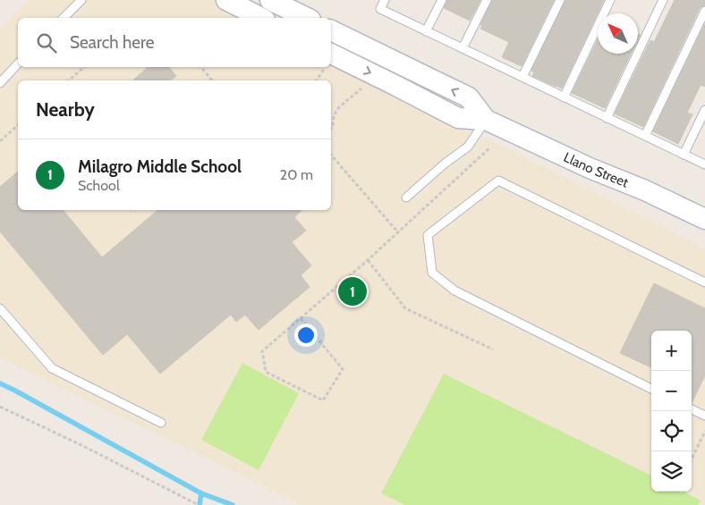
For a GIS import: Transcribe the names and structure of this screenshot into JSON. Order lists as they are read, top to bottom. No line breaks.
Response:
{"streets":{"street":["Llano Street"]},"north":"top left","page":{"search":"Search here","heading":"Nearby","list":[{"mark":"1","name":"Milagro Middle School","note":"School","value":"20 m"}],"pins":"1","map_buttons":["+","−"]}}
